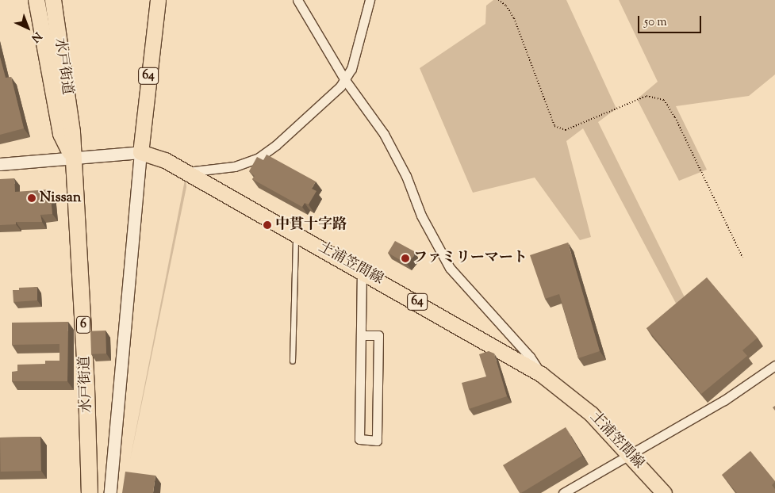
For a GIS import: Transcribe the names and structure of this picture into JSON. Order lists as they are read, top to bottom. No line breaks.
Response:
{"streets":{"highway":["水戸街道","6"],"main road":["64","土浦笠間線"]},"crossings":[["64","土浦笠間線"]],"places":["Nissan","中貫十字路","ファミリーマート"],"scale_bar":"50 m","north":"bottom right"}
